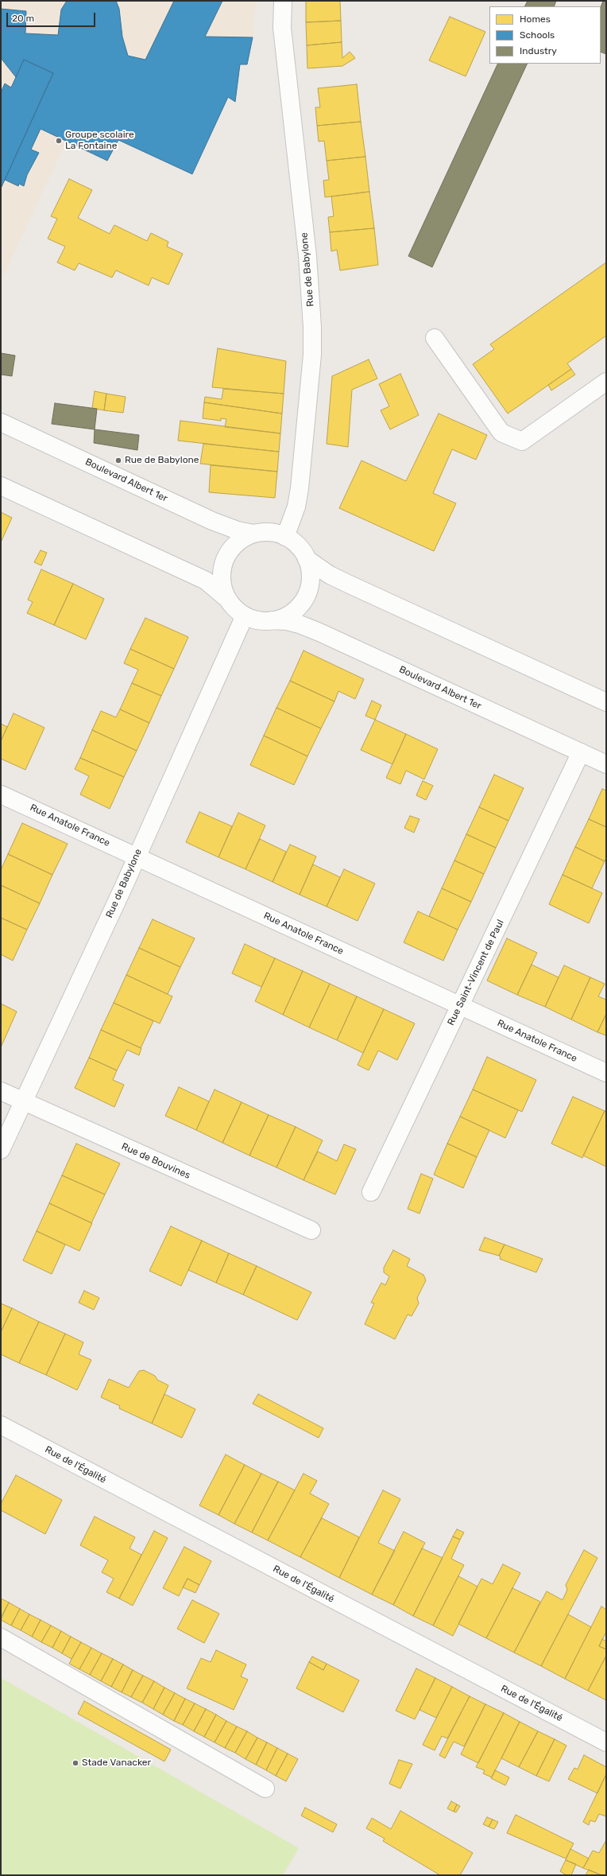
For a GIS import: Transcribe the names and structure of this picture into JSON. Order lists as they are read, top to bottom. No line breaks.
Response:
{"streets":{"street":["Rue de Babylone","Boulevard Albert 1er","Rue Anatole France","Rue Saint-Vincent de Paul","Rue de Bouvines","Rue de l'Égalité"]},"crossings":[["Rue de Babylone","Boulevard Albert 1er"],["Rue de Babylone","Rue Anatole France"],["Rue de Babylone","Rue de Bouvines"],["Boulevard Albert 1er","Rue Saint-Vincent de Paul"],["Rue Anatole France","Rue Saint-Vincent de Paul"]],"places":["Groupe scolaire La Fontaine","Rue de Babylone","Stade Vanacker"],"legend":["Homes","Schools","Industry"],"scale_bar":"20 m"}
